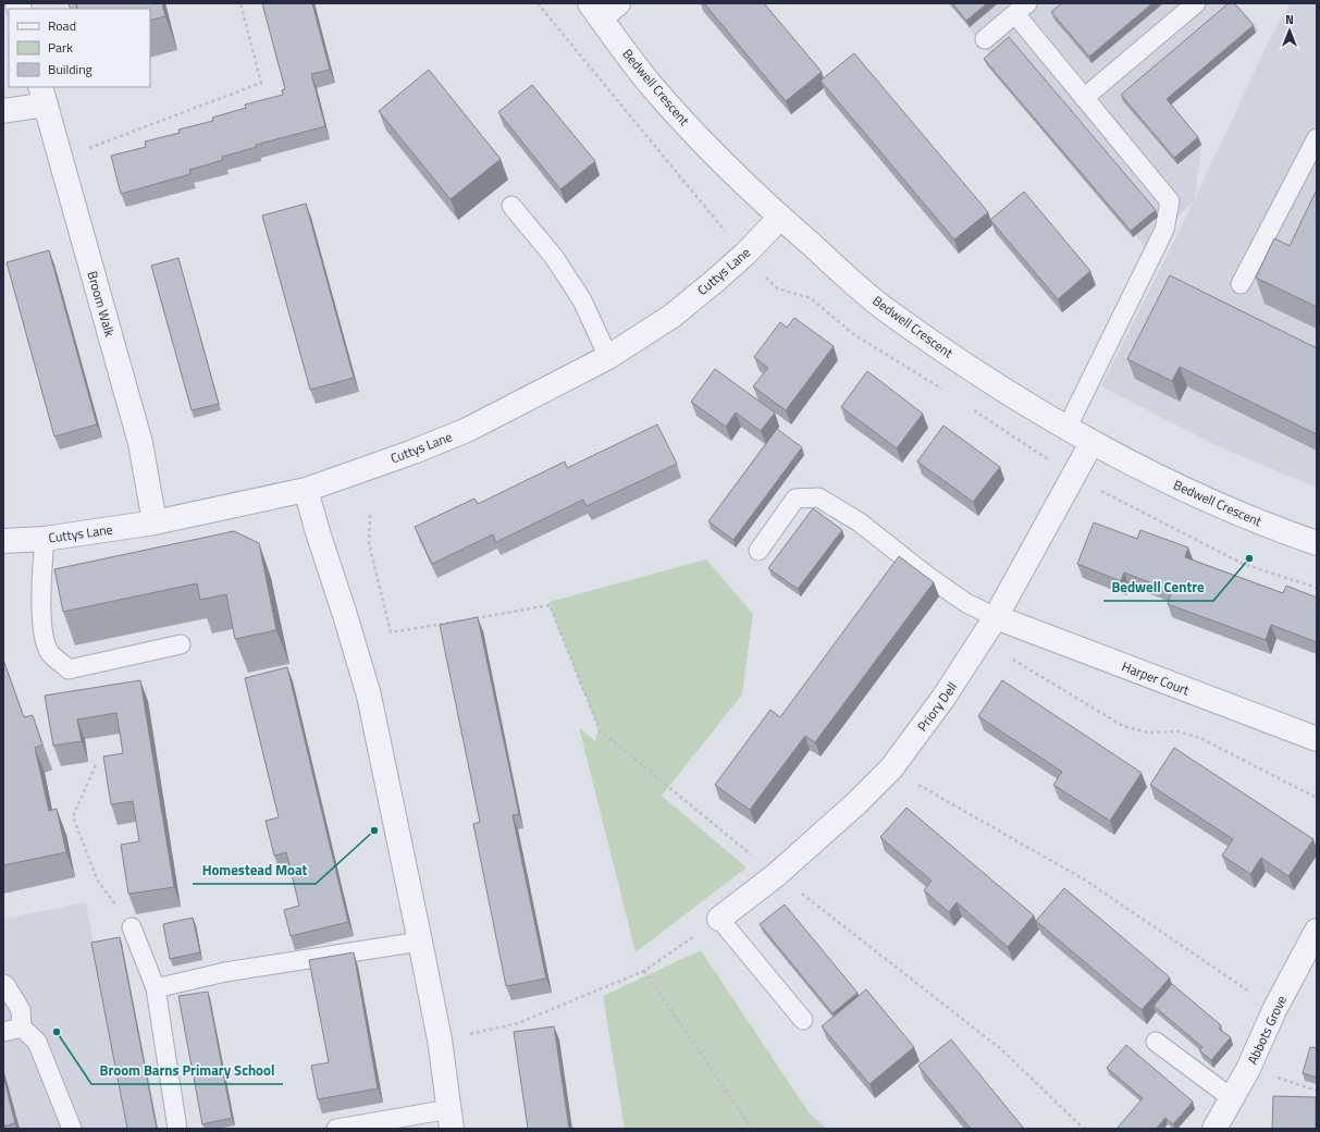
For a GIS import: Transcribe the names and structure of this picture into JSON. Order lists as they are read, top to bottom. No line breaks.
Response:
{"streets":{"street":["Bedwell Crescent","Cuttys Lane","Broom Walk","Harper Court","Priory Dell","Abbots Grove"]},"crossings":[["Bedwell Crescent","Cuttys Lane"],["Bedwell Crescent","Priory Dell"],["Cuttys Lane","Broom Walk"],["Harper Court","Priory Dell"]],"places":["Bedwell Centre","Homestead Moat","Broom Barns Primary School"],"legend":["Road","Park","Building"],"north":"top"}
